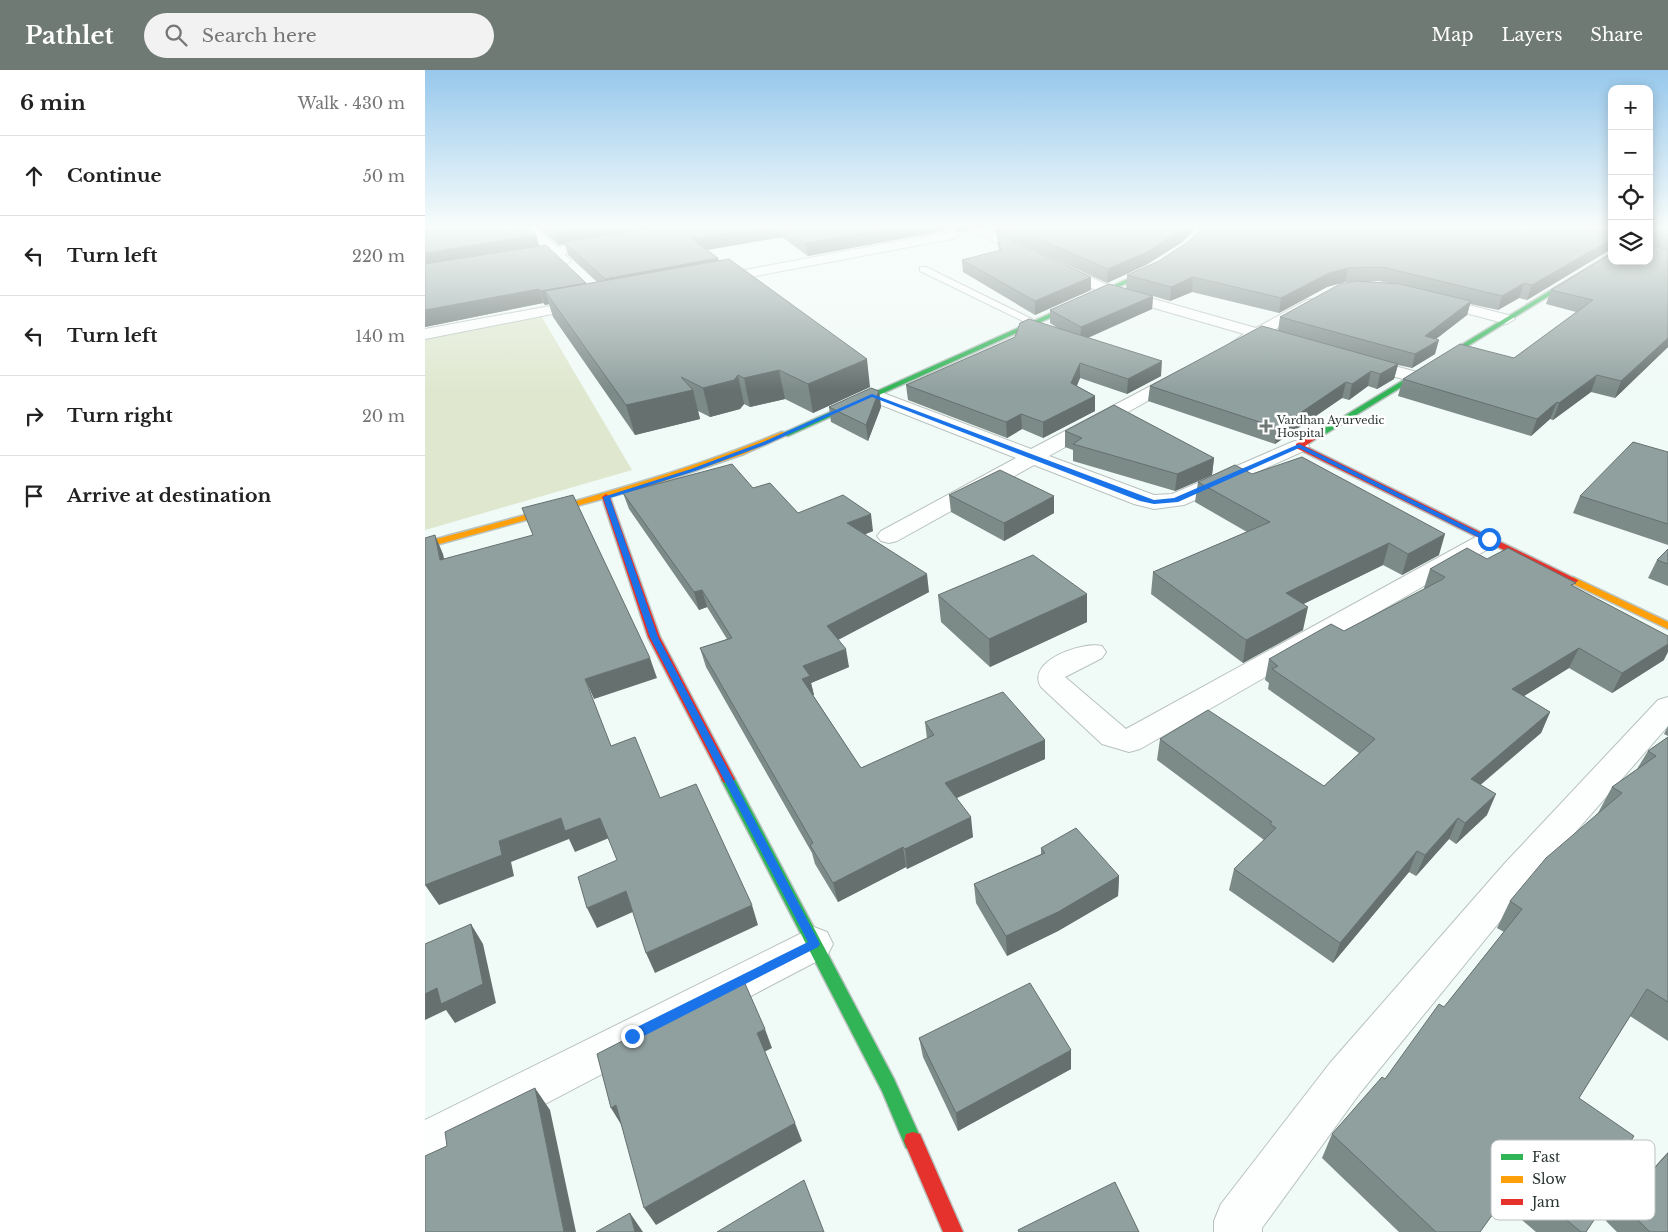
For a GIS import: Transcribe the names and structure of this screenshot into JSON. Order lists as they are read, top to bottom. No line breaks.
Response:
{"places":{"health":["Vardhan Ayurvedic Hospital"]},"legend":["Fast","Slow","Jam"],"page":{"header":"Pathlet","search":"Search here","nav":["Map","Layers","Share"],"heading":["6 min","Walk · 430 m"],"map_buttons":["+","−"],"list":[["Continue","50 m"],["Turn left","220 m"],["Turn left","140 m"],["Turn right","20 m"],"Arrive at destination"]}}
